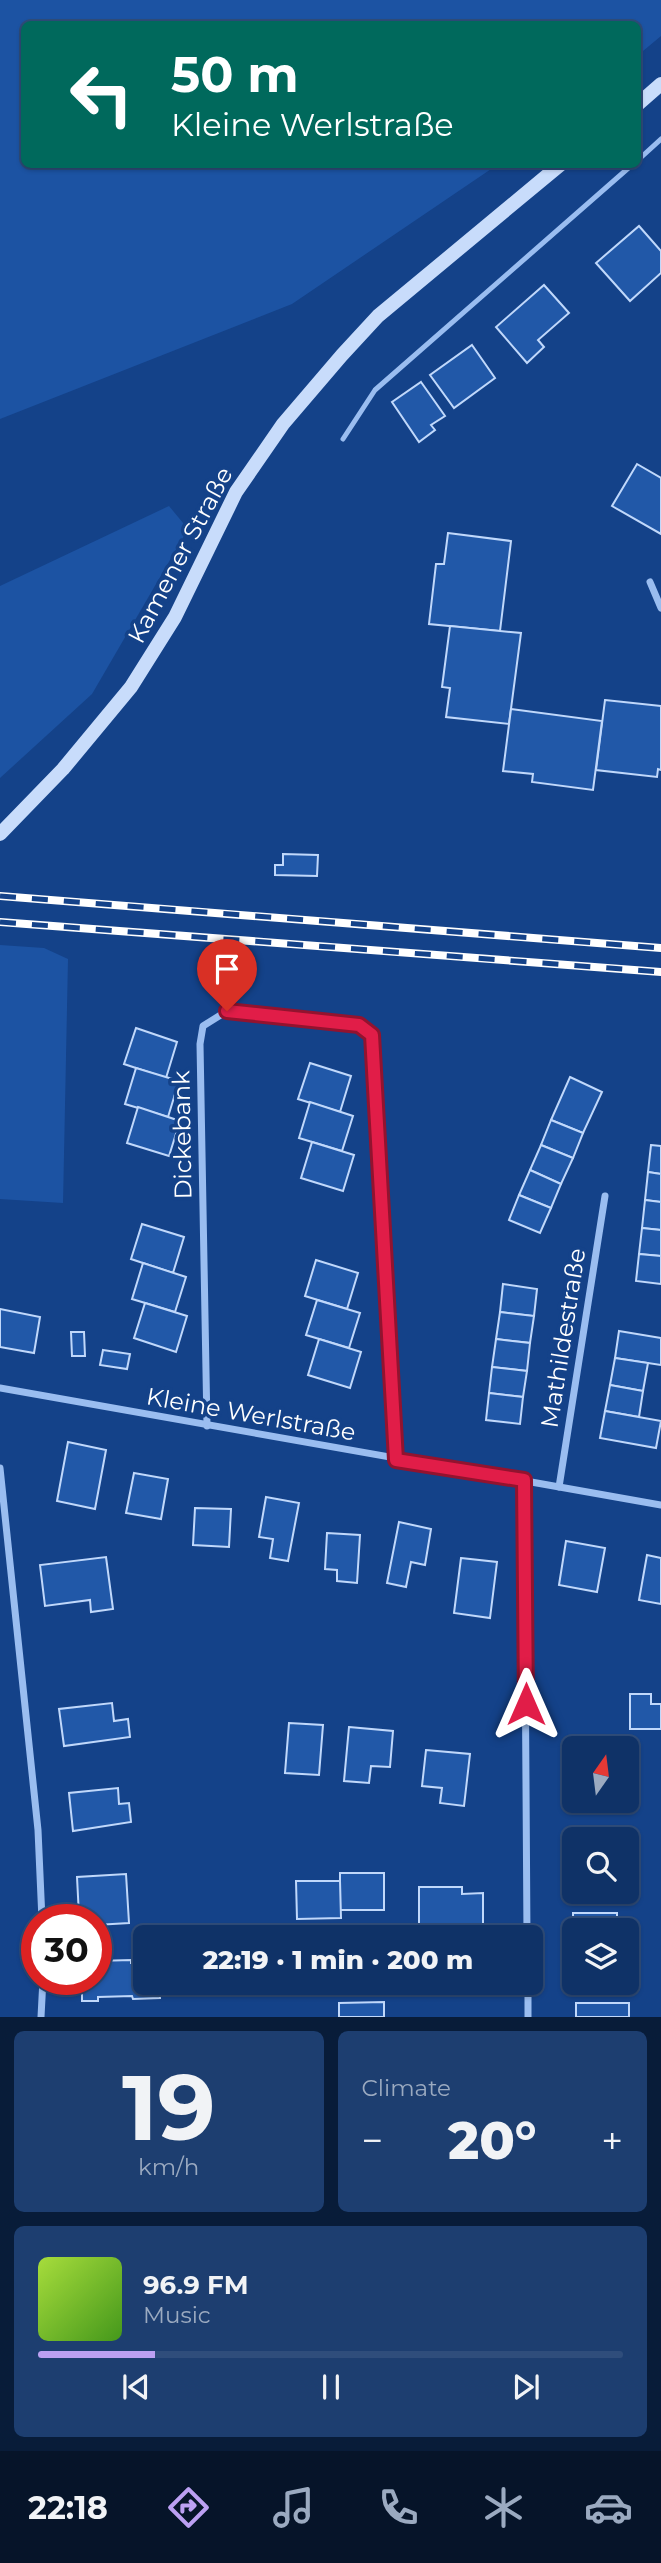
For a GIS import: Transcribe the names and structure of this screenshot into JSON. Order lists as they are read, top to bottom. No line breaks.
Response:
{"streets":{"main road":["Kamener Straße"],"street":["Dickebank","Mathildestraße","Kleine Werlstraße"]},"crossings":[["Dickebank","Kleine Werlstraße"],["Mathildestraße","Kleine Werlstraße"]],"north":"top","page":{"turn":["50 m","Kleine Werlstraße"],"limit":"30","trip":"22:19 · 1 min · 200 m","tile":[["19","km/h"],"Climate"],"heat":["−","20°","+"],"song":["96.9 FM","Music"],"tabs":"22:18"}}
